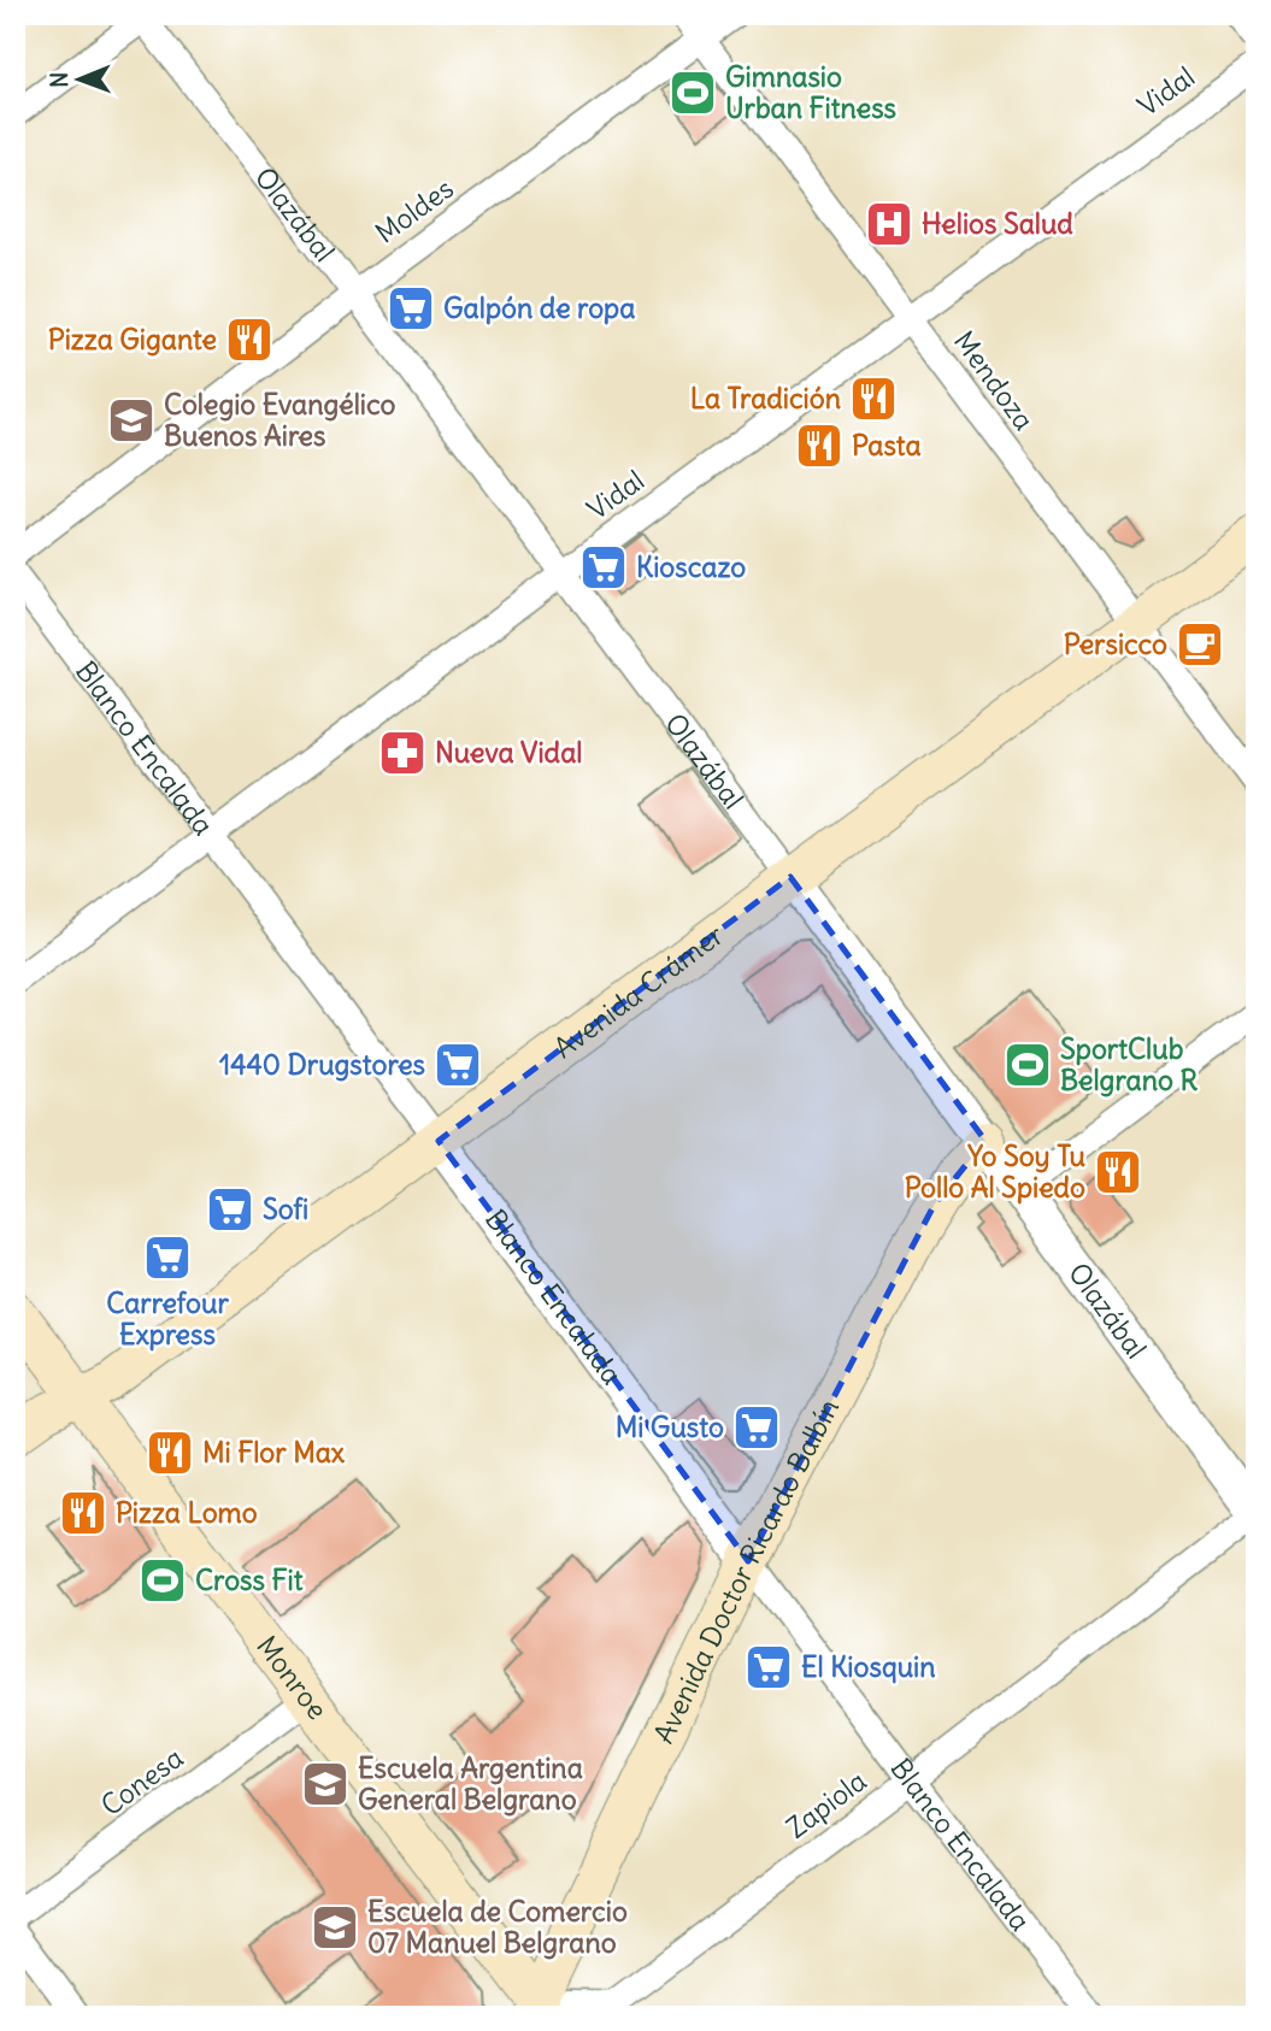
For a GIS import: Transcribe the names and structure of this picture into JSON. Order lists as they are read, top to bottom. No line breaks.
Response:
{"streets":{"main road":["Avenida Crámer","Avenida Doctor Ricardo Balbín","Monroe"],"street":["Vidal","Moldes","Olazábal","Mendoza","Blanco Encalada","Conesa","Zapiola"]},"crossings":[["Vidal","Olazábal"],["Vidal","Mendoza"],["Vidal","Blanco Encalada"],["Moldes","Olazábal"],["Moldes","Mendoza"],["Olazábal","Avenida Crámer"],["Olazábal","Avenida Doctor Ricardo Balbín"],["Olazábal","Zapiola"],["Mendoza","Avenida Crámer"],["Blanco Encalada","Avenida Crámer"],["Blanco Encalada","Avenida Doctor Ricardo Balbín"],["Blanco Encalada","Zapiola"],["Avenida Crámer","Monroe"],["Avenida Doctor Ricardo Balbín","Monroe"],["Avenida Doctor Ricardo Balbín","Zapiola"],["Monroe","Conesa"],["Monroe","Zapiola"]],"places":{"sports":["Gimnasio Urban Fitness","SportClub Belgrano R","Cross Fit"],"hospital":["Helios Salud"],"supermarket":["Galpón de ropa","Kioscazo","1440 Drugstores","Sofi","Carrefour Express","Mi Gusto","El Kiosquin"],"restaurant":["Pizza Gigante","La Tradición","Pasta","Yo Soy Tu Pollo Al Spiedo","Mi Flor Max","Pizza Lomo"],"school or university":["Colegio Evangélico Buenos Aires","Escuela Argentina General Belgrano","Escuela de Comercio 07 Manuel Belgrano"],"cafe":["Persicco"],"pharmacy":["Nueva Vidal"]},"north":"left"}
